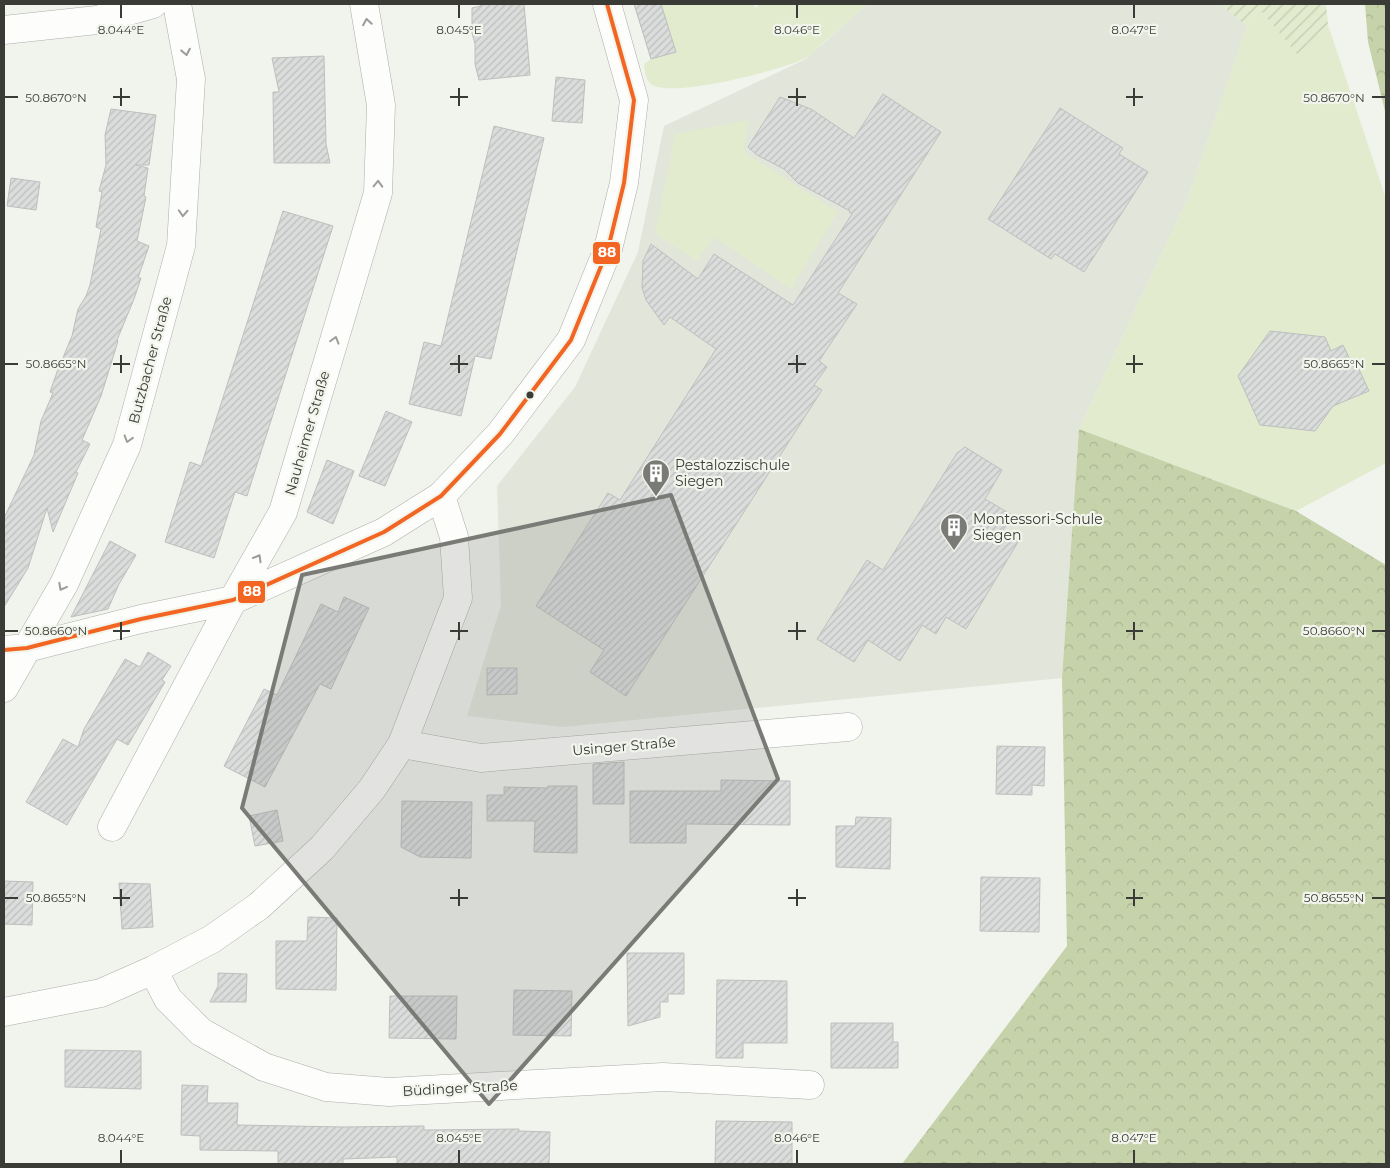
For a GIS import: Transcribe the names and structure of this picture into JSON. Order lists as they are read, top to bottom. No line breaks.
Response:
{"streets":{"street":["Butzbacher Straße","Nauheimer Straße","Usinger Straße","Büdinger Straße"]},"one_way":["Butzbacher Straße"],"places":{"building":["Pestalozzischule Siegen","Montessori-Schule Siegen"]},"lines":["transit line 88"],"coordinates":["8.044°E","8.045°E","8.046°E","8.047°E","50.8670°N","50.8665°N","50.8660°N","50.8655°N"]}
